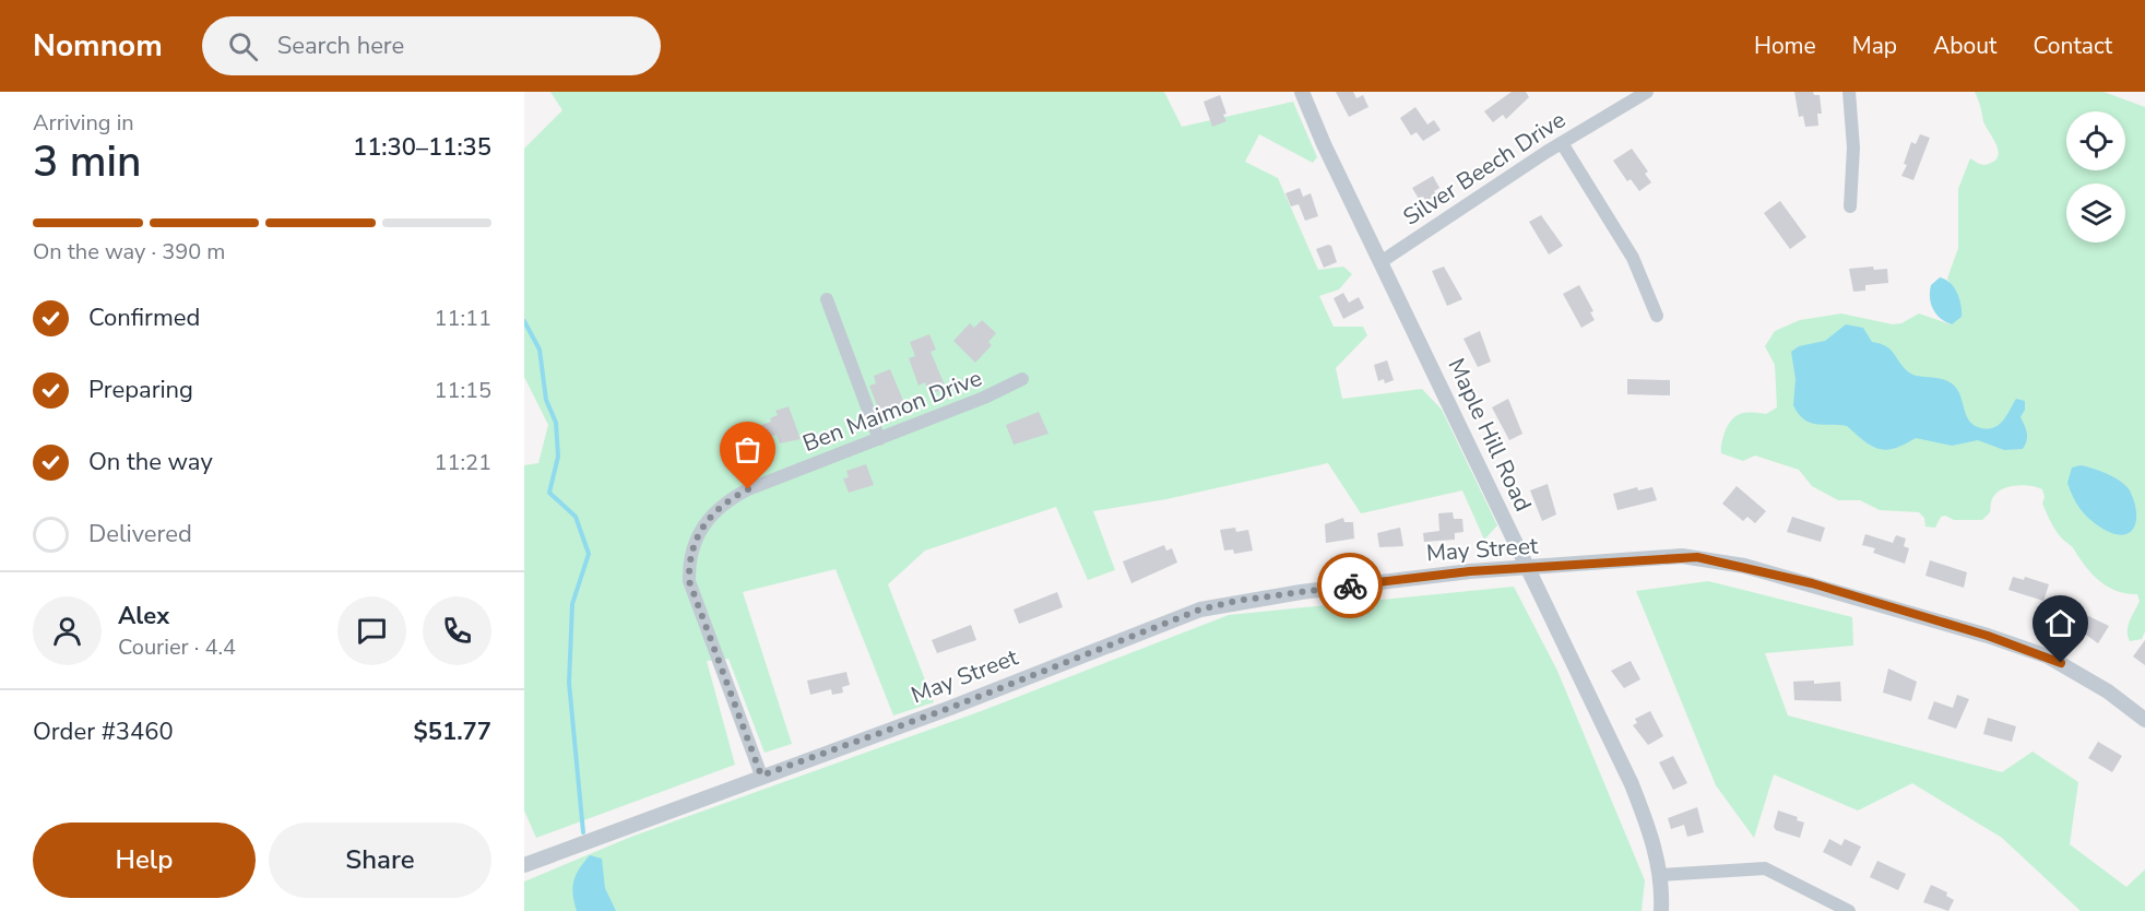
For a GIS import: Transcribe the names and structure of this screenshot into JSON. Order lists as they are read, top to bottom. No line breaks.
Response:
{"streets":{"street":["Silver Beech Drive","Ben Maimon Drive","Maple Hill Road","May Street"]},"crossings":[["Silver Beech Drive","Maple Hill Road"],["Ben Maimon Drive","May Street"],["Maple Hill Road","May Street"]],"page":{"header":"Nomnom","search":"Search here","nav":["Home","Map","About","Contact"],"heading":["3 min","Arriving in","11:30–11:35"],"panel":["Alex","Courier · 4.4","Order #3460","$51.77"],"bar":"On the way · 390 m","list":[["Confirmed","11:11"],["Preparing","11:15"],["On the way","11:21"],"Delivered"],"buttons":["Help","Share"]}}
